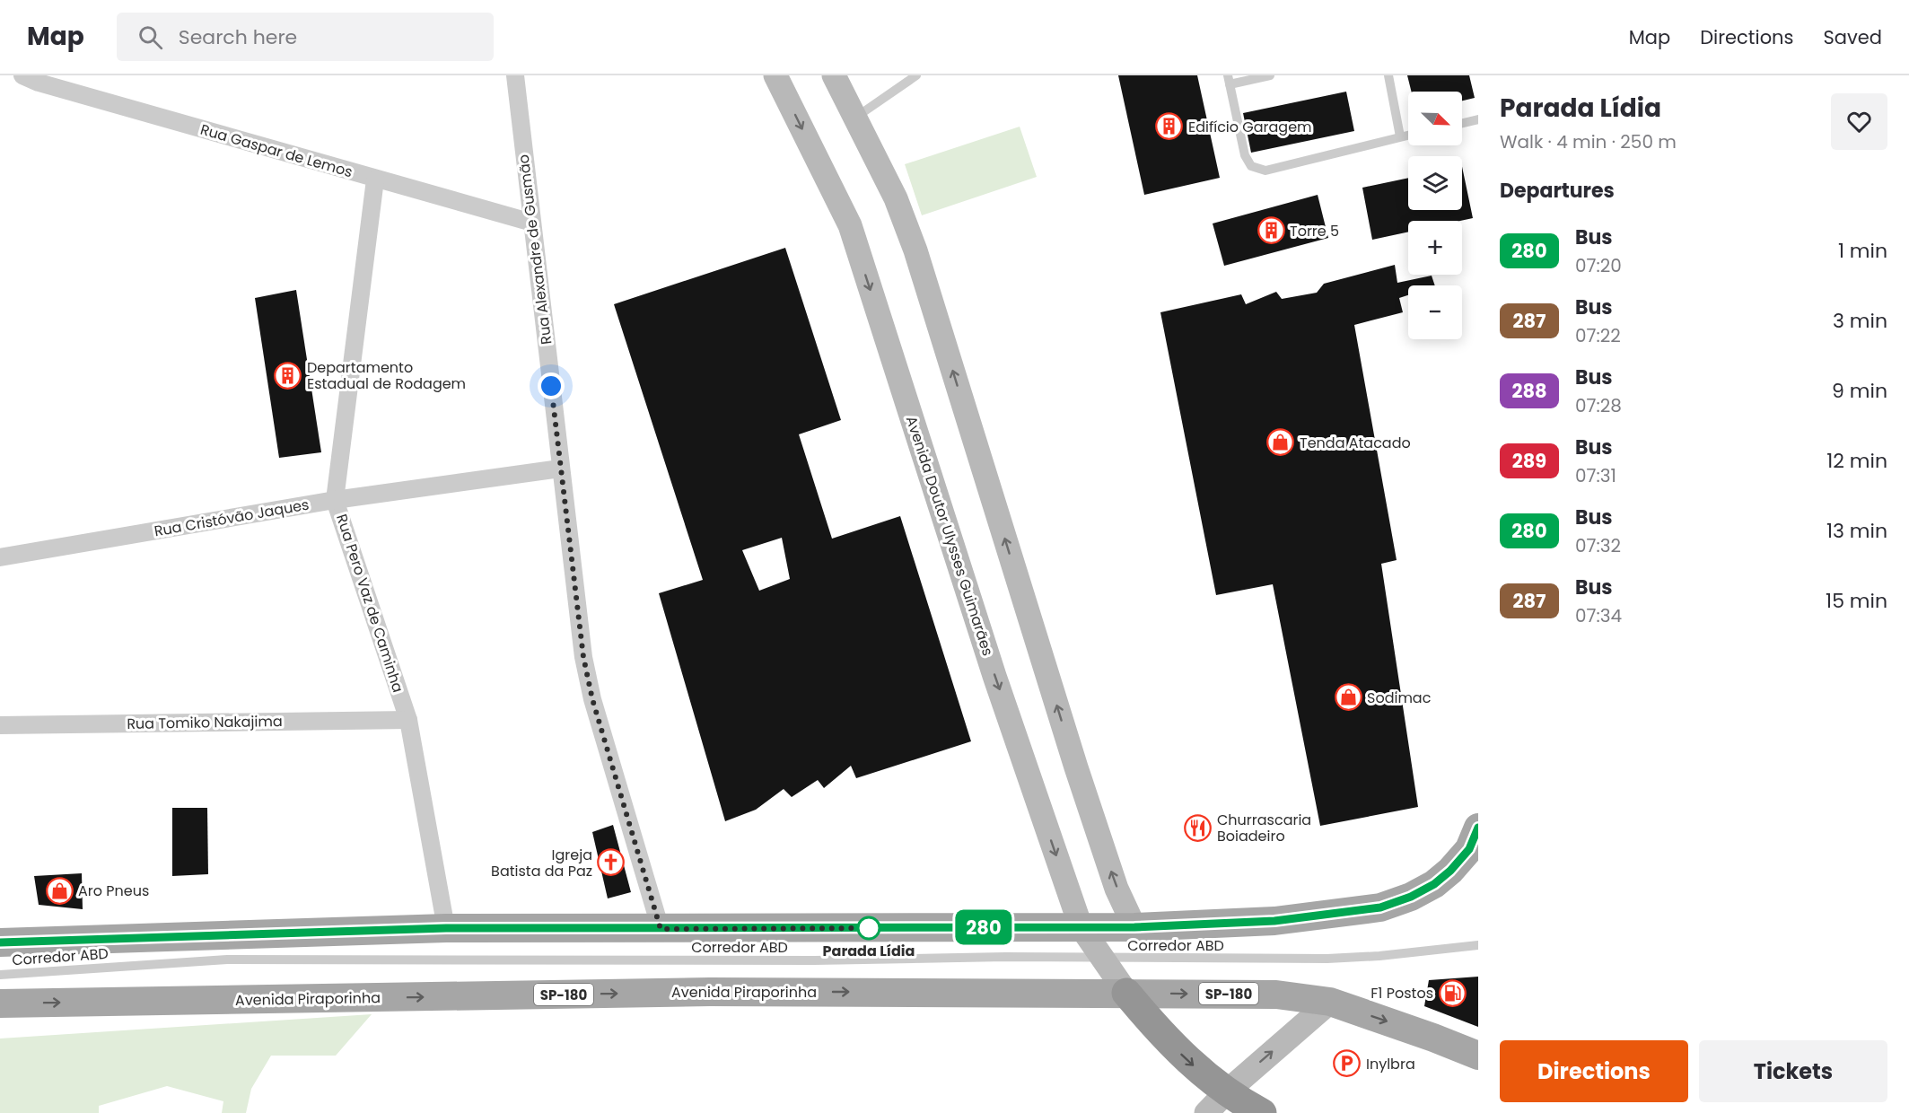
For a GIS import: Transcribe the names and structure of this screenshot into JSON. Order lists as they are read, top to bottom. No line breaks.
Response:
{"streets":{"main road":["Avenida Doutor Ulysses Guimarães","Avenida Piraporinha","SP-180"],"street":["Rua Gaspar de Lemos","Rua Alexandre de Gusmão","Rua Cristóvão Jaques","Rua Pero Vaz de Caminha","Rua Tomiko Nakajima"],"lane":["Corredor ABD"]},"crossings":[["Rua Gaspar de Lemos","Rua Alexandre de Gusmão"],["Rua Gaspar de Lemos","Rua Pero Vaz de Caminha"],["Rua Alexandre de Gusmão","Rua Cristóvão Jaques"],["Rua Cristóvão Jaques","Rua Pero Vaz de Caminha"],["Avenida Doutor Ulysses Guimarães","Corredor ABD"],["Avenida Doutor Ulysses Guimarães","Avenida Piraporinha"],["Rua Pero Vaz de Caminha","Rua Tomiko Nakajima"]],"places":{"building":["Edifício Garagem","Torre 5","Departamento Estadual de Rodagem"],"shop":["Tenda Atacado","Sodimac","Aro Pneus"],"restaurant":["Churrascaria Boiadeiro"],"church":["Igreja Batista da Paz"],"other":["Parada Lídia"],"fuel station":["F1 Postos"],"parking":["Inylbra"]},"lines":["bus line 280"],"north":"bottom right","page":{"header":"Map","search":"Search here","nav":["Map","Directions","Saved"],"on_map":"280","heading":[["Parada Lídia","Walk · 4 min · 250 m"],"Departures"],"map_buttons":["+","−"],"list":[{"mark":"280","name":"Bus","note":"07:20","value":"1 min"},{"mark":"287","name":"Bus","note":"07:22","value":"3 min"},{"mark":"288","name":"Bus","note":"07:28","value":"9 min"},{"mark":"289","name":"Bus","note":"07:31","value":"12 min"},{"mark":"280","name":"Bus","note":"07:32","value":"13 min"},{"mark":"287","name":"Bus","note":"07:34","value":"15 min"}],"buttons":["Directions","Tickets"]}}
